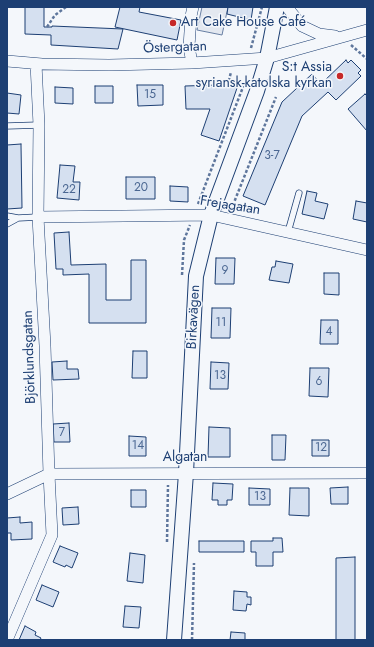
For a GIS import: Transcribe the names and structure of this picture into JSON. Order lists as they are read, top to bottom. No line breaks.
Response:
{"streets":{"street":["Östergatan","Frejagatan","Birkavägen","Björklundsgatan","Algatan"]},"crossings":[["Östergatan","Birkavägen"],["Östergatan","Björklundsgatan"],["Frejagatan","Birkavägen"],["Frejagatan","Björklundsgatan"],["Birkavägen","Algatan"],["Björklundsgatan","Algatan"]],"places":["Art Cake House Café","S:t Assia syriansk-katolska kyrkan"],"house_numbers":["15","3-7","20","22","9","11","4","13","6","7","14","12","13"]}
